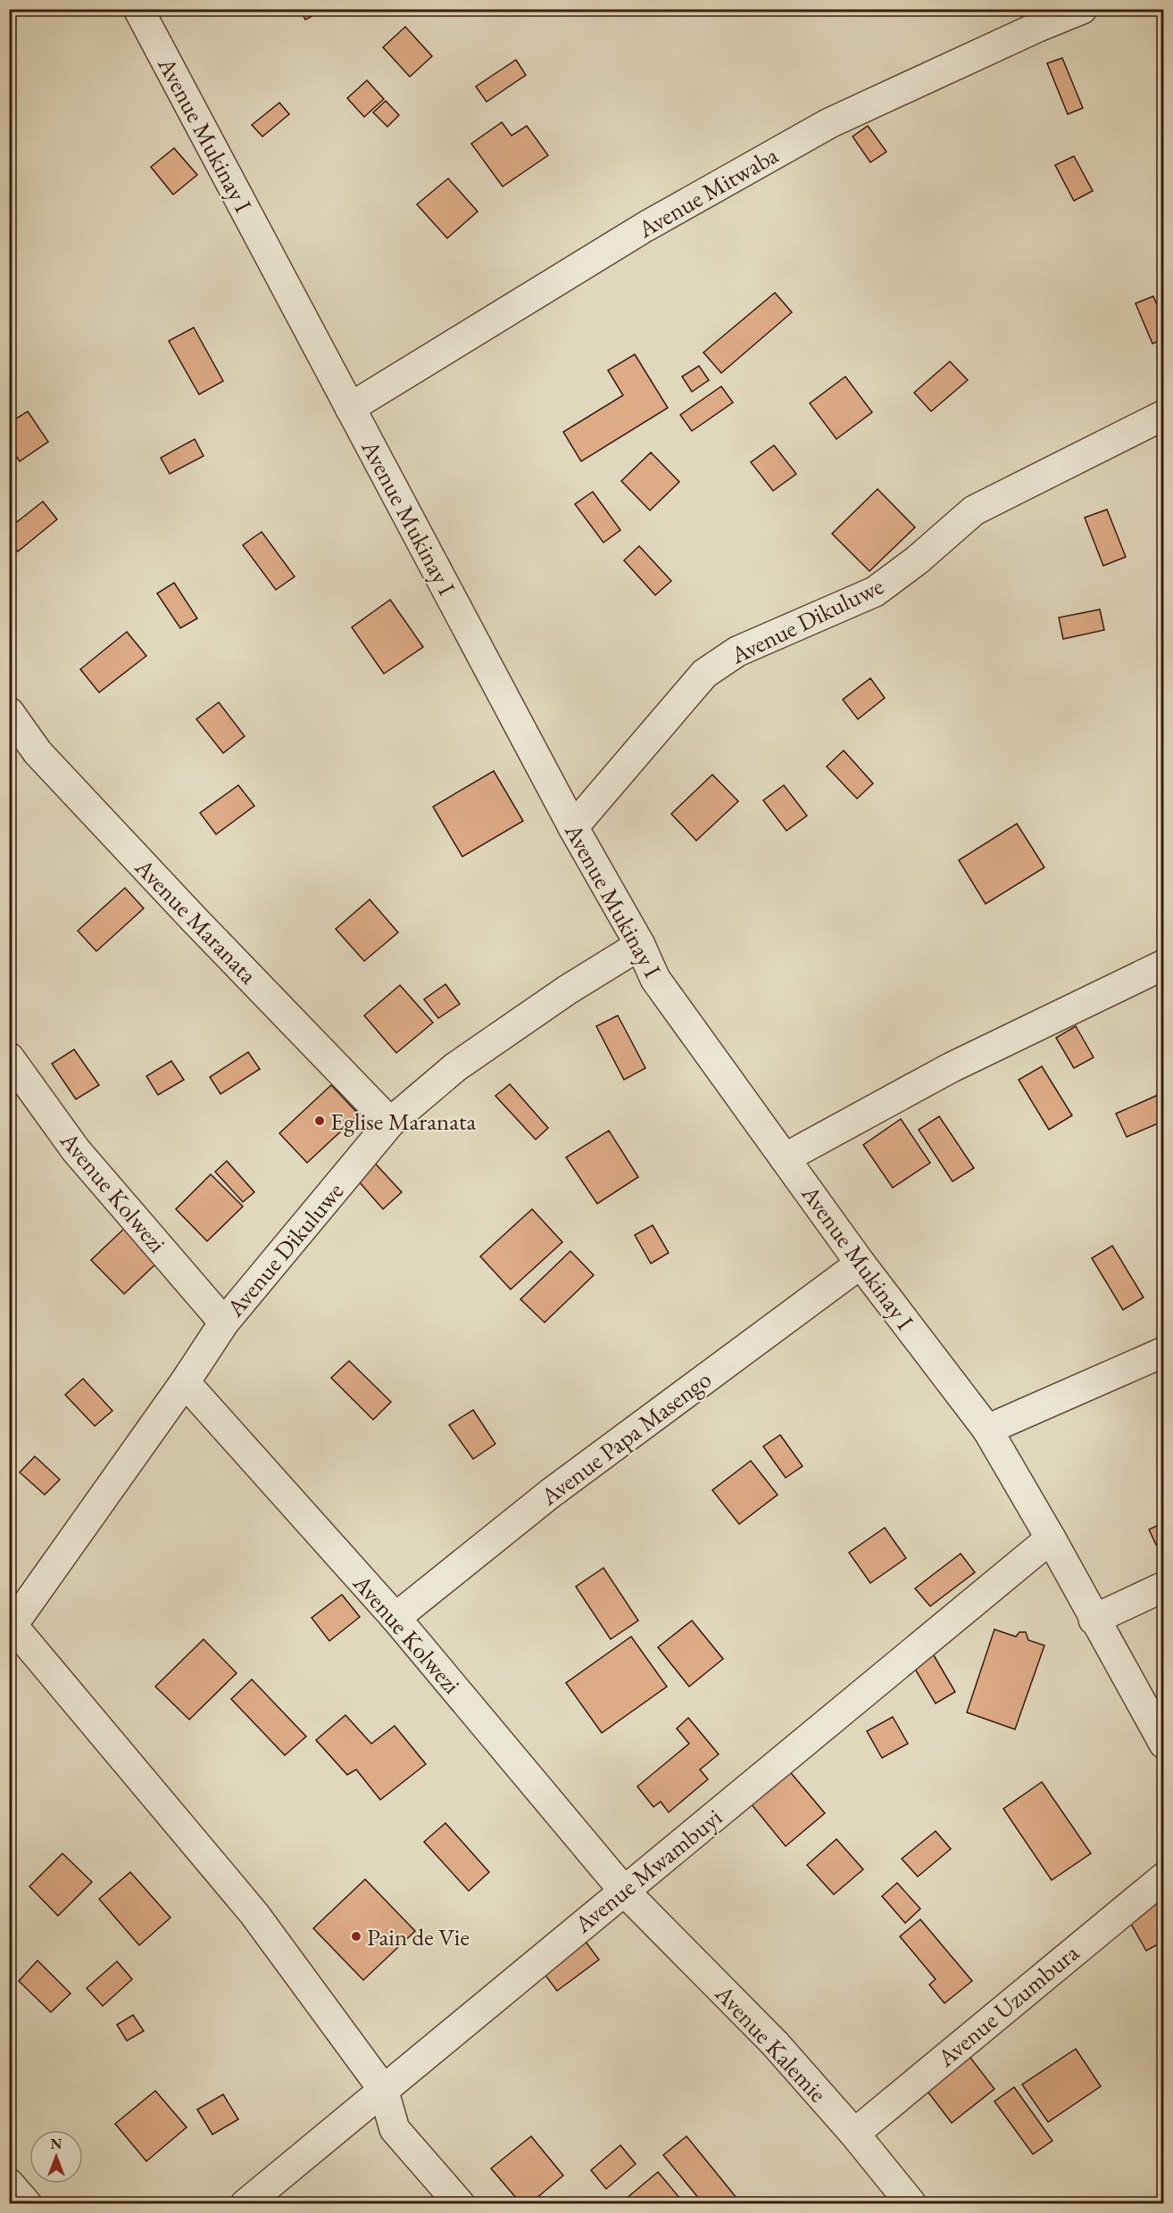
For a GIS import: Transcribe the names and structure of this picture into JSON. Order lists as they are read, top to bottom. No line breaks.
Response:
{"streets":{"street":["Avenue Mukinay I","Avenue Mitwaba","Avenue Dikuluwe","Avenue Maranata","Avenue Kolwezi","Avenue Papa Masengo","Avenue Mwambuyi","Avenue Uzumbura","Avenue Kalemie"]},"crossings":[["Avenue Mukinay I","Avenue Mitwaba"],["Avenue Mukinay I","Avenue Dikuluwe"],["Avenue Mukinay I","Avenue Papa Masengo"],["Avenue Mukinay I","Avenue Mwambuyi"],["Avenue Dikuluwe","Avenue Maranata"],["Avenue Dikuluwe","Avenue Kolwezi"],["Avenue Kolwezi","Avenue Papa Masengo"],["Avenue Kolwezi","Avenue Mwambuyi"],["Avenue Kolwezi","Avenue Kalemie"],["Avenue Mwambuyi","Avenue Kalemie"],["Avenue Uzumbura","Avenue Kalemie"]],"places":["Eglise Maranata","Pain de Vie"],"north":"top"}
